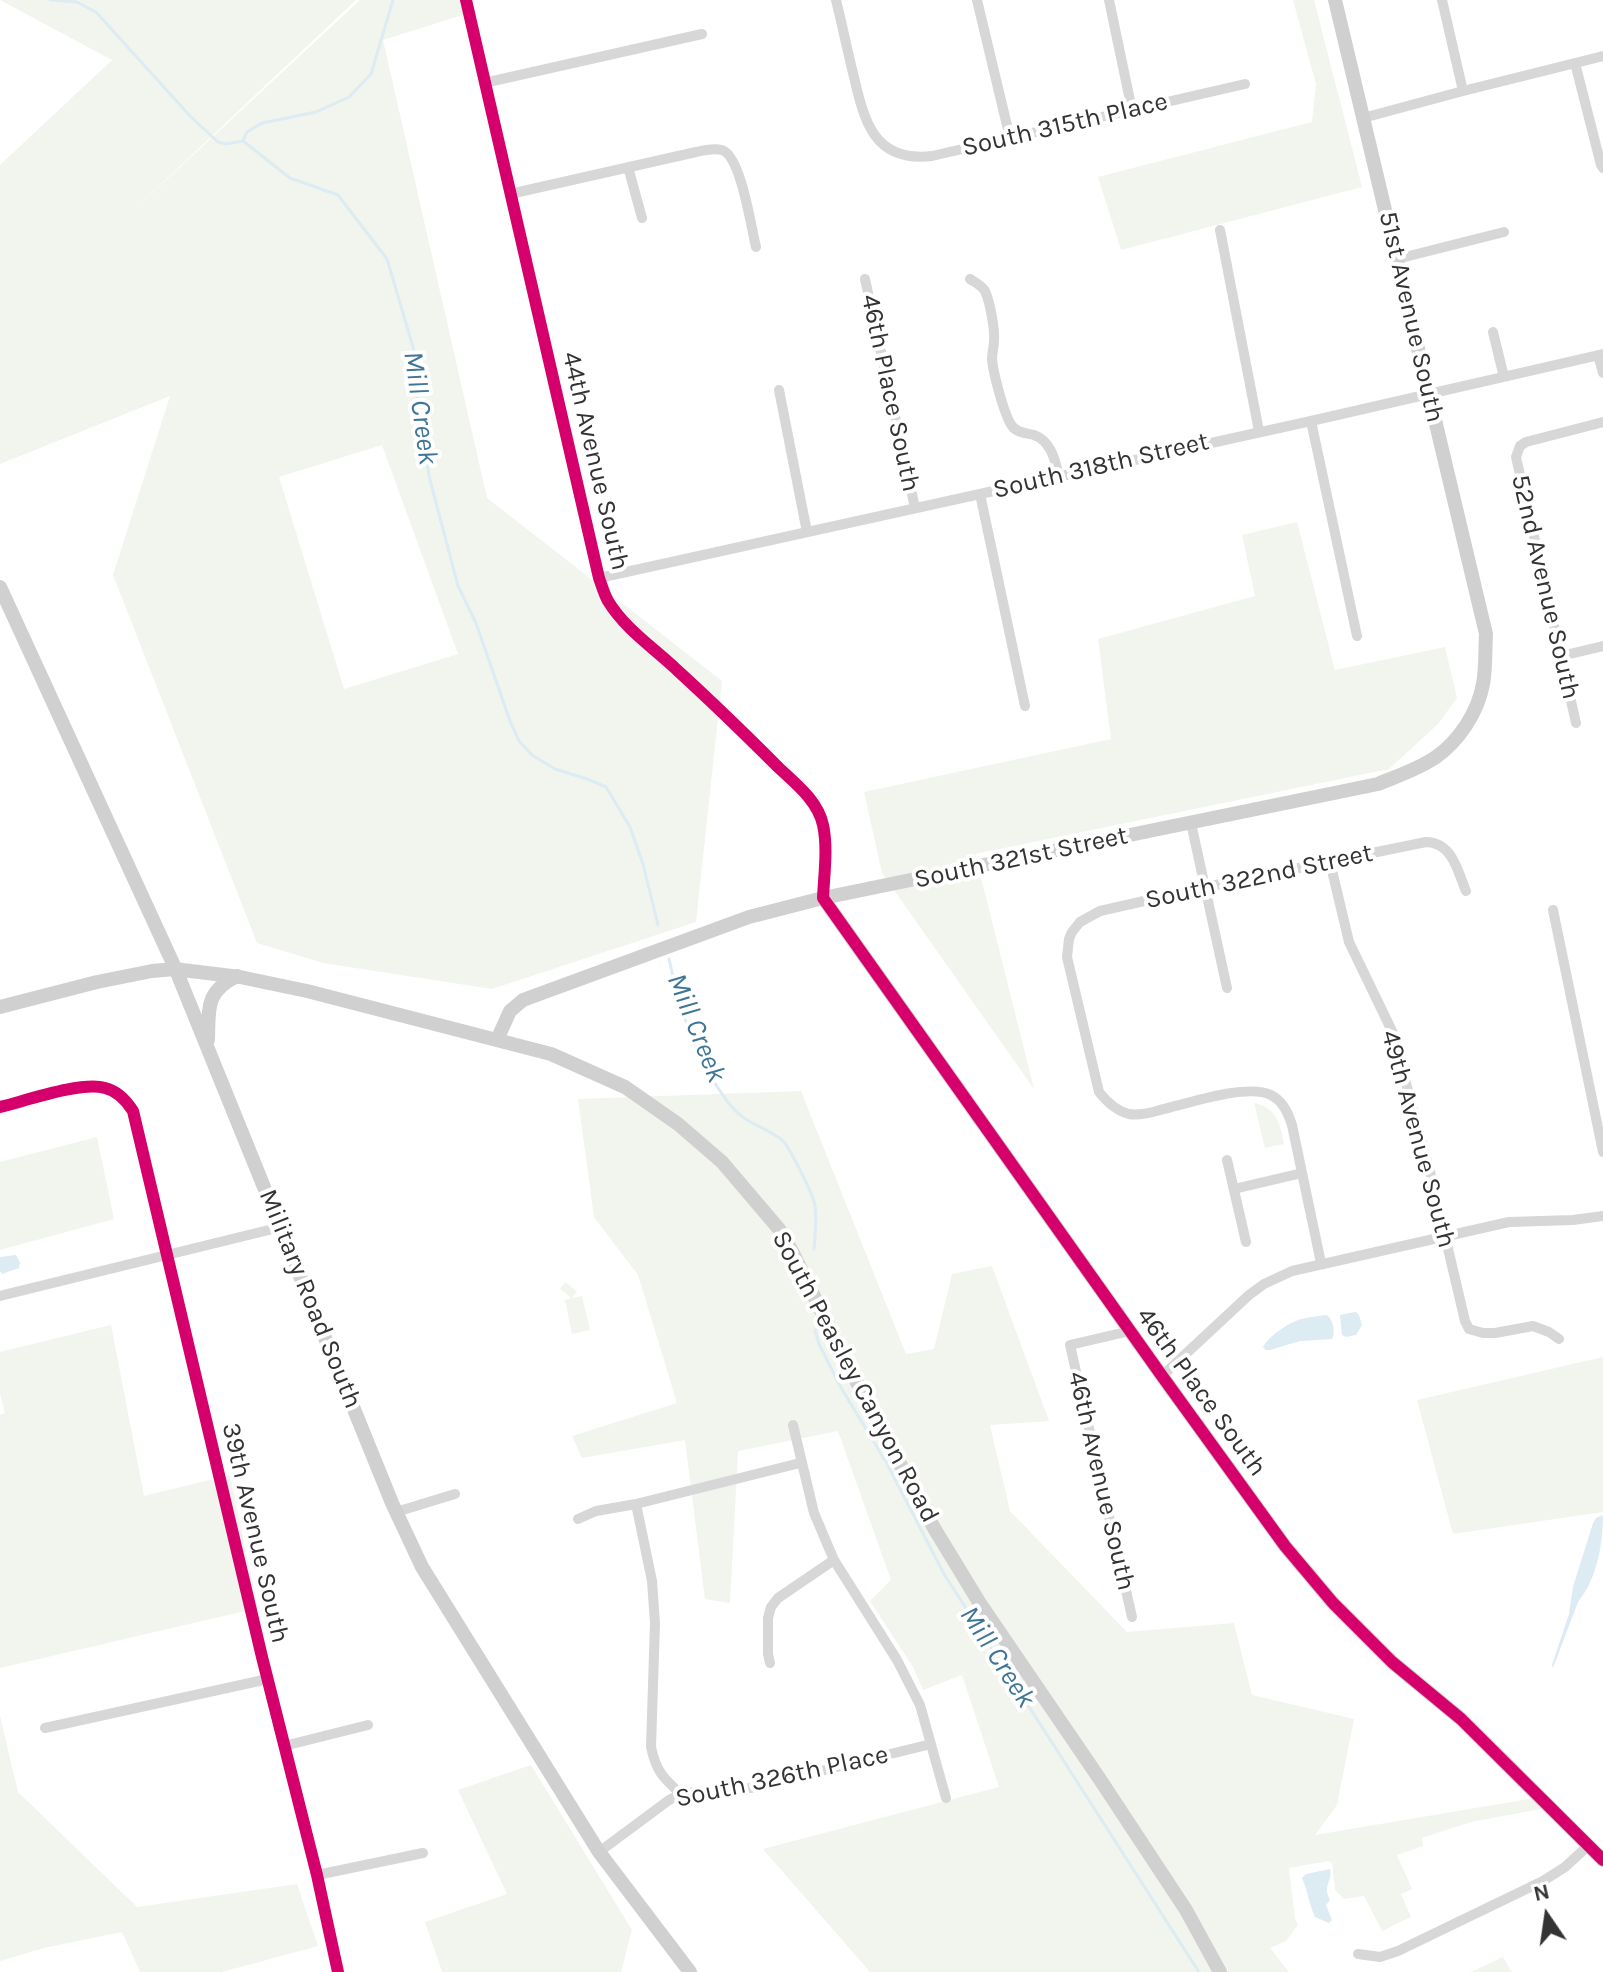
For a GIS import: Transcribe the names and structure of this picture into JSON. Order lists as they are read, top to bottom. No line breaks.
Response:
{"streets":{"main road":["51st Avenue South","46th Place South","South 321st Street","Military Road South","South Peasley Canyon Road"],"street":["South 315th Place","44th Avenue South","South 318th Street","52nd Avenue South","South 322nd Street","49th Avenue South","46th Avenue South","39th Avenue South","South 326th Place"]},"crossings":[["51st Avenue South","South 318th Street"],["51st Avenue South","South 321st Street"],["46th Place South","44th Avenue South"],["46th Place South","South 318th Street"],["46th Place South","South 321st Street"],["46th Place South","46th Avenue South"],["44th Avenue South","South 318th Street"],["44th Avenue South","South 321st Street"],["South 321st Street","South Peasley Canyon Road"],["South 322nd Street","49th Avenue South"],["Military Road South","South Peasley Canyon Road"],["Military Road South","South 326th Place"]],"water":["Mill Creek"],"north":"top"}
